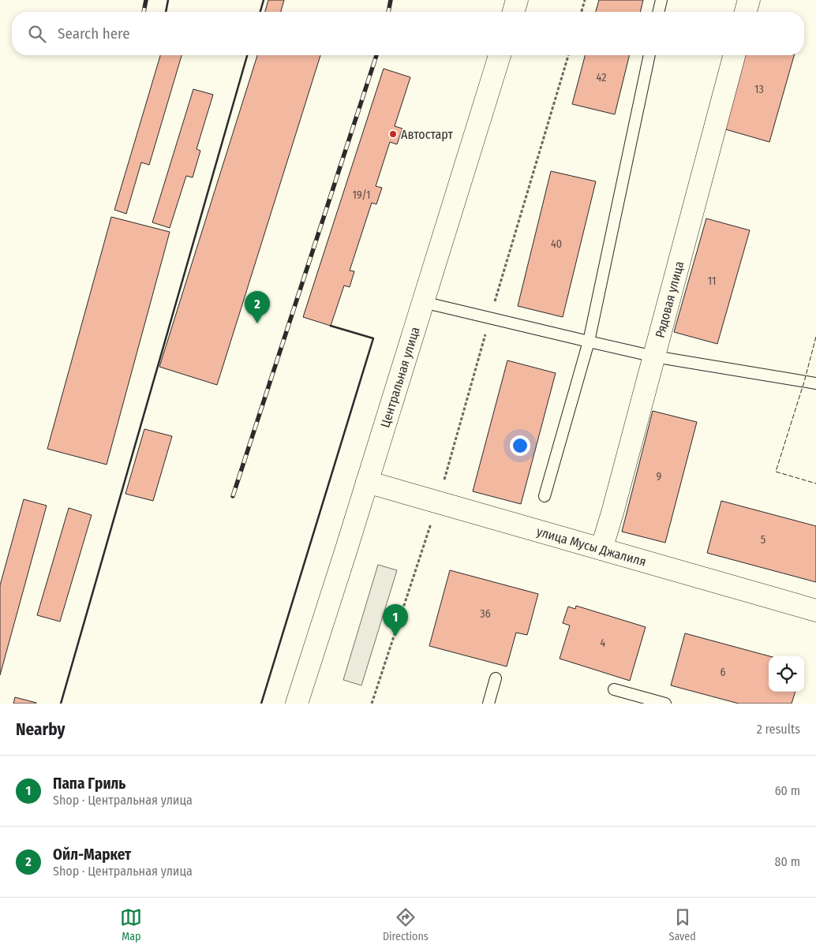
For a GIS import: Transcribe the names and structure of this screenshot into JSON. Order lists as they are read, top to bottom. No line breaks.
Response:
{"streets":{"street":["Рядовая улица","Центральная улица","улица Мусы Джалиля"]},"crossings":[["Рядовая улица","улица Мусы Джалиля"],["Центральная улица","улица Мусы Джалиля"]],"places":["Автостарт"],"house_numbers":["42","13","19/1","40","11","9","5","36","4","6"],"page":{"search":"Search here","pins":["2","1"],"heading":["Nearby","2 results"],"list":[{"mark":"1","name":"Папа Гриль","note":"Shop · Центральная улица","value":"60 m"},{"mark":"2","name":"Ойл-Маркет","note":"Shop · Центральная улица","value":"80 m"}],"nav":["Map","Directions","Saved"]}}
